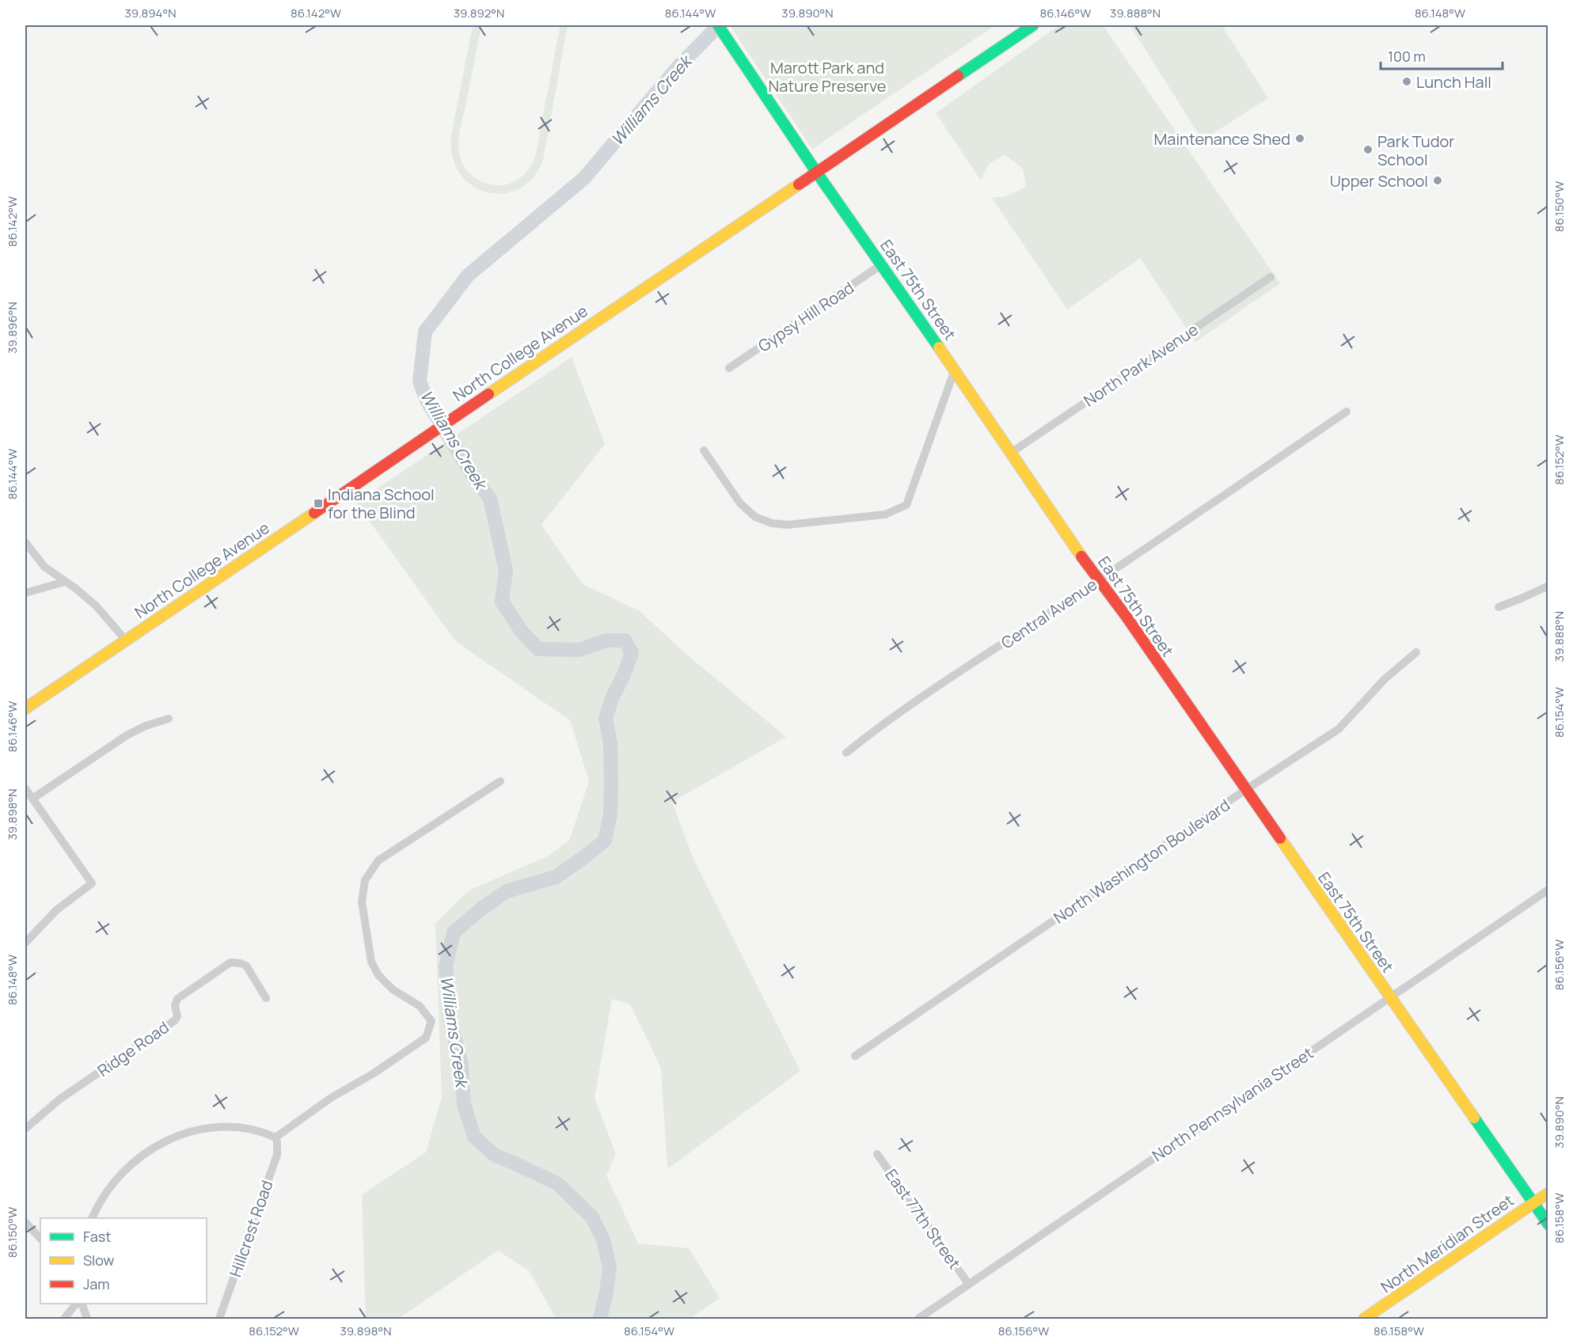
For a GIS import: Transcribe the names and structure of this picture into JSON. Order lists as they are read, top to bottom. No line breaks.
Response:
{"streets":{"street":["East 75th Street","Gypsy Hill Road","North College Avenue","North Park Avenue","Central Avenue","North Washington Boulevard","Ridge Road","North Pennsylvania Street","East 77th Street","Hillcrest Road","North Meridian Street"]},"crossings":[["East 75th Street","Gypsy Hill Road"],["East 75th Street","North College Avenue"],["East 75th Street","North Park Avenue"],["East 75th Street","Central Avenue"],["East 75th Street","North Washington Boulevard"],["East 75th Street","North Pennsylvania Street"],["East 75th Street","North Meridian Street"],["North Pennsylvania Street","East 77th Street"]],"water":["Williams Creek"],"parks":["Marott Park and Nature Preserve"],"places":{"other":["Lunch Hall","Maintenance Shed","Park Tudor School","Upper School"],"transit":["Indiana School for the Blind"]},"legend":["Fast","Slow","Jam"],"scale_bar":"100 m","coordinates":["39.894°N","86.142°W","39.892°N","86.144°W","39.890°N","86.146°W","39.888°N","86.148°W","86.150°W","39.896°N","86.152°W","86.154°W","39.898°N","86.156°W","86.158°W"]}
